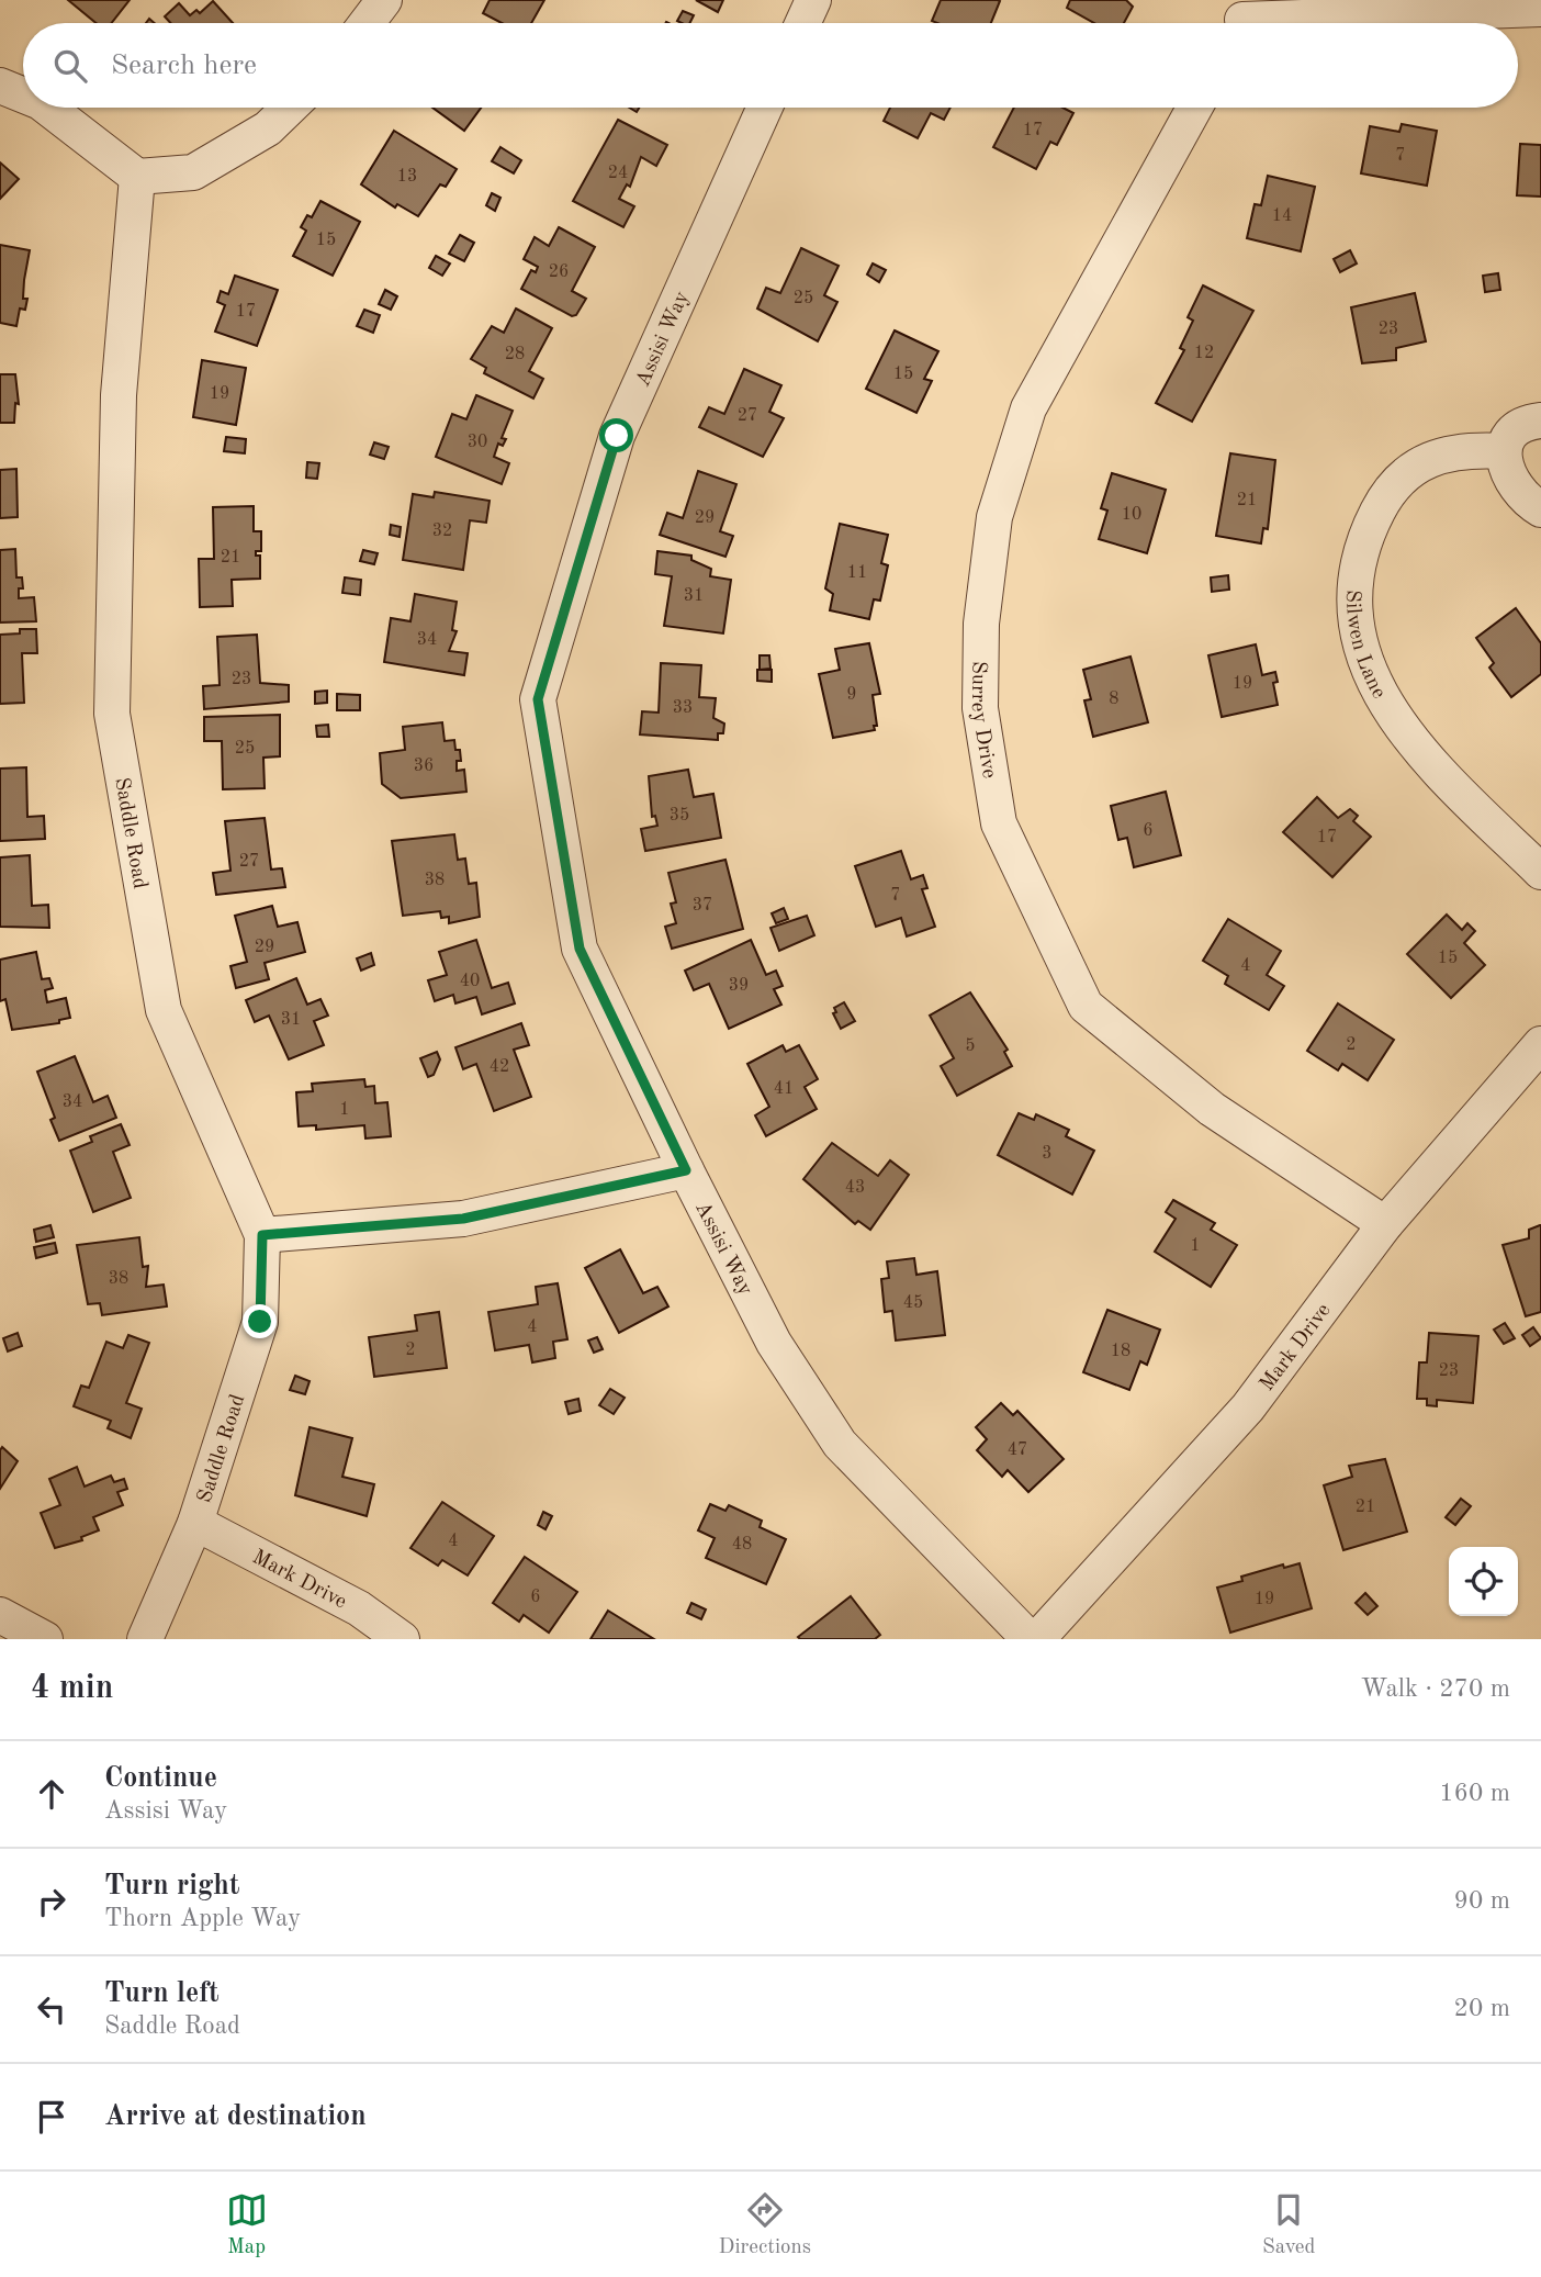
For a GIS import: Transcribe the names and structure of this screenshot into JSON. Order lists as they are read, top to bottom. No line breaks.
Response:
{"streets":{"street":["Assisi Way","Silwen Lane","Surrey Drive","Saddle Road","Mark Drive"]},"crossings":[["Surrey Drive","Mark Drive"],["Saddle Road","Mark Drive"]],"house_numbers":["17","7","24","13","14","15","26","25","17","23","12","28","15","19","27","30","21","10","29","32","21","11","31","34","23","19","9","8","33","25","36","35","6","17","27","38","7","37","29","15","4","40","39","31","2","5","42","41","34","1","3","43","1","38","45","4","2","18","23","47","21","4","48","6","19"],"page":{"search":"Search here","heading":["4 min","Walk · 270 m"],"list":[["Continue","Assisi Way","160 m"],["Turn right","Thorn Apple Way","90 m"],["Turn left","Saddle Road","20 m"],"Arrive at destination"],"nav":["Map","Directions","Saved"]}}
